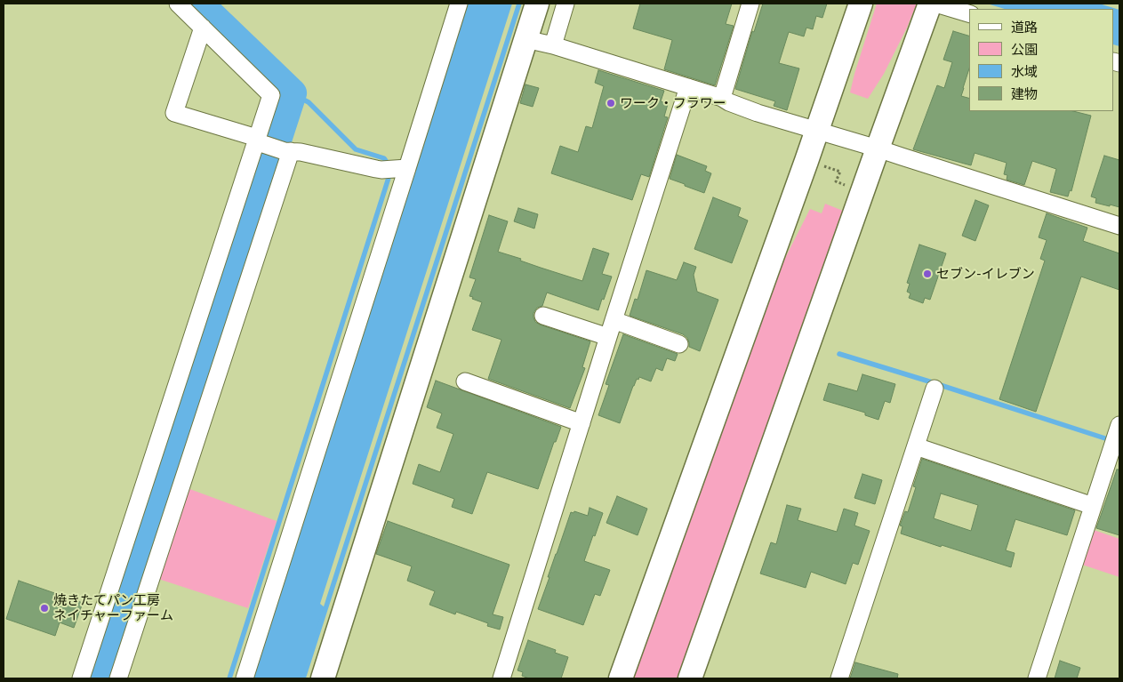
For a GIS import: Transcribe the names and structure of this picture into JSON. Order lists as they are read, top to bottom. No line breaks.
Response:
{"places":["ワーク・フラワー","セブン-イレブン","焼きたてパン工房 ネイチャーファーム"],"legend":["道路","公園","水域","建物"]}
